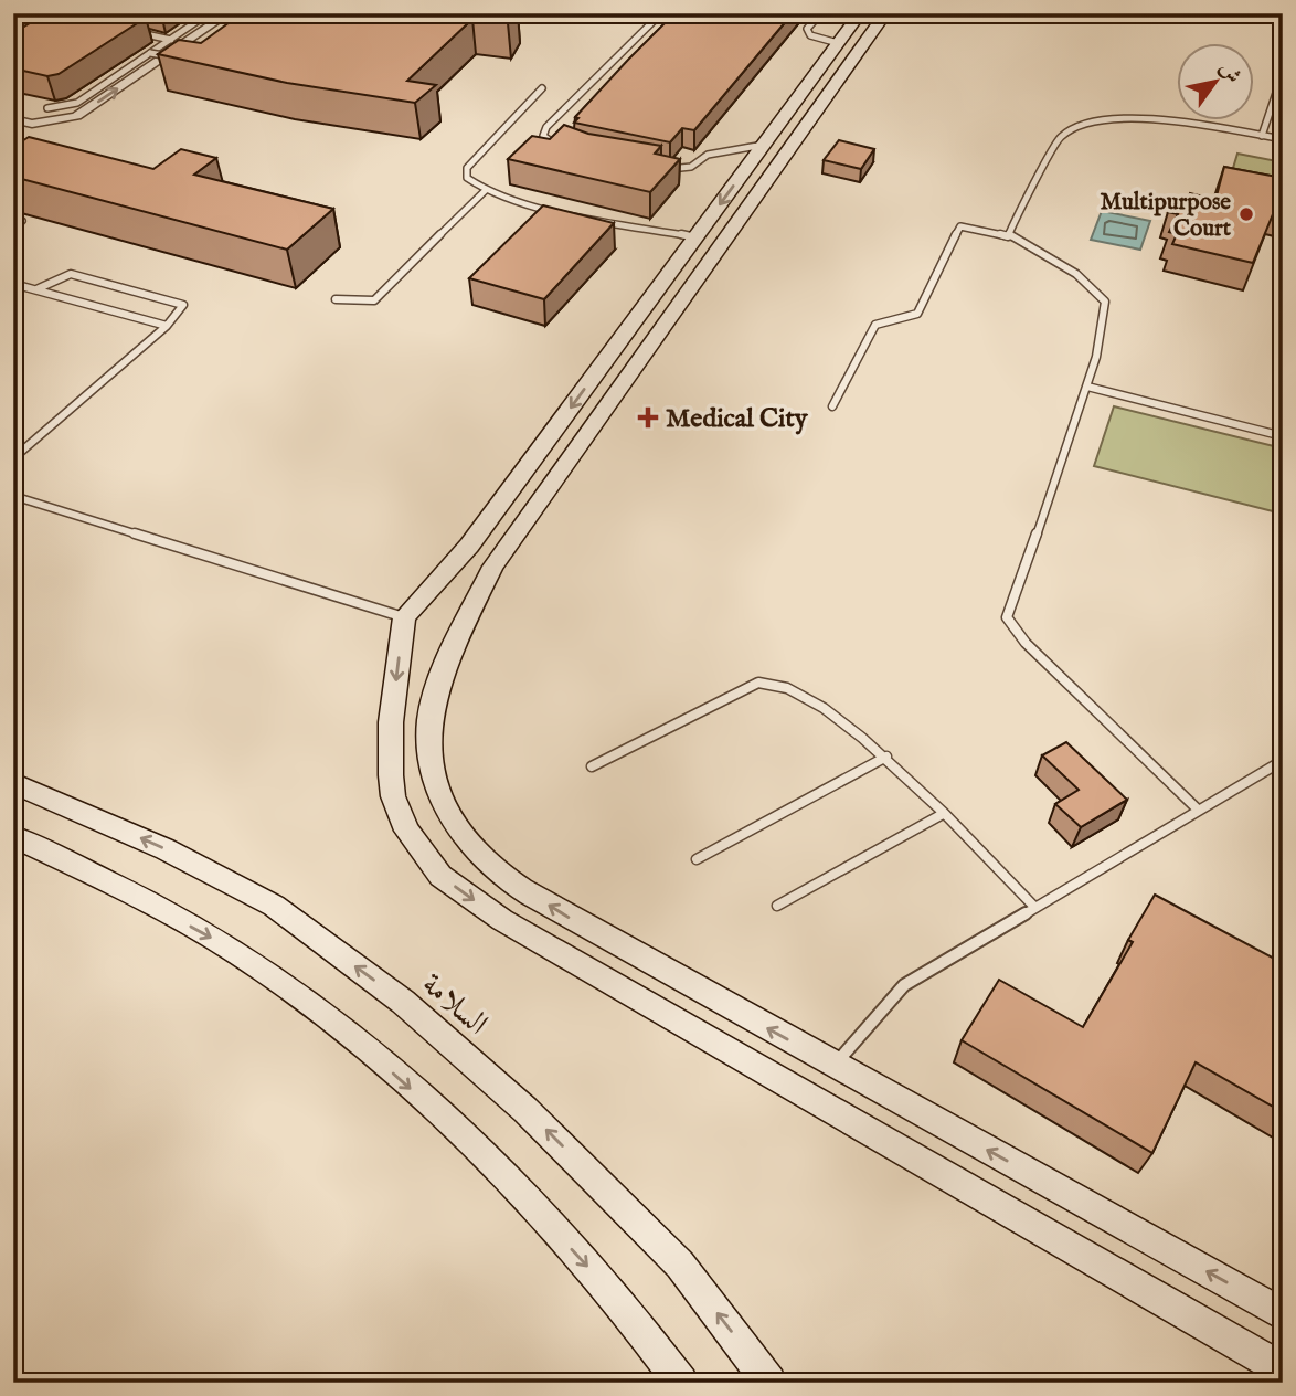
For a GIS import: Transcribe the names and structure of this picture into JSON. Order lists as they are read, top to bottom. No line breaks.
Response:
{"streets":{"street":["السلامة"]},"places":{"other":["Multipurpose Court"],"health":["Medical City"]},"north":"top right"}
